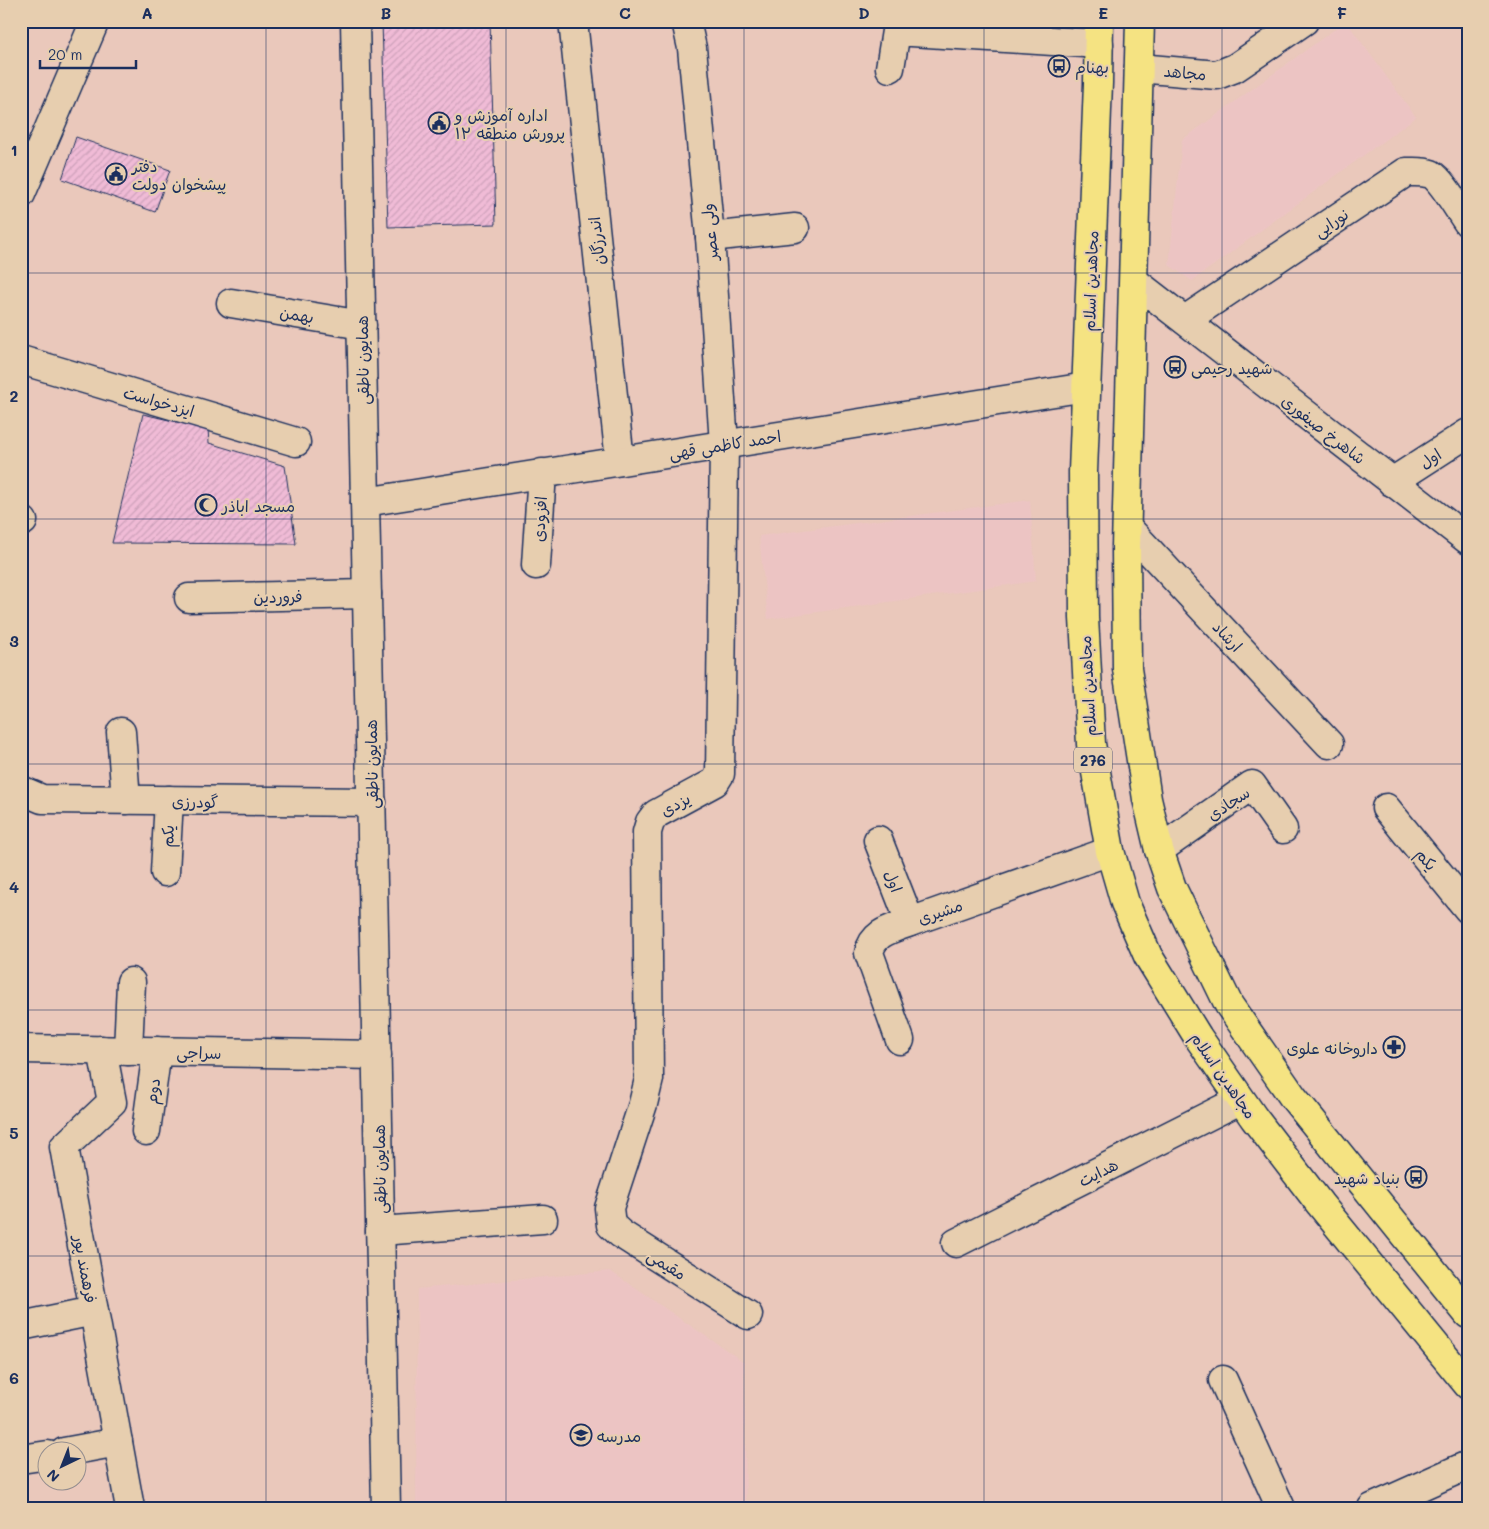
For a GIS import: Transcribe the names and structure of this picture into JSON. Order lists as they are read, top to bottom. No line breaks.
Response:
{"streets":{"main road":["مجاهدین اسلام","276"],"street":["مجاهد","نورایی","ولی عصر","اندرزگان","بهمن","همایون ناطقی","ایزدخواست","شاهرخ صیفوری","احمد کاظمی قهی","اول","افزودی","فروردین","ارشاد","گودرزی","سجادی","یزدی","یکم","مشیری","سراجی","دوم","هدایت","مقیمی","فرهمند پور"]},"crossings":[["نورایی","شاهرخ صیفوری"],["ولی عصر","احمد کاظمی قهی"],["ولی عصر","یزدی"],["اندرزگان","احمد کاظمی قهی"],["مجاهدین اسلام","احمد کاظمی قهی"],["مجاهدین اسلام","مشیری"],["مجاهدین اسلام","هدایت"],["بهمن","همایون ناطقی"],["همایون ناطقی","احمد کاظمی قهی"],["همایون ناطقی","فروردین"],["همایون ناطقی","گودرزی"],["همایون ناطقی","سراجی"],["شاهرخ صیفوری","اول"],["احمد کاظمی قهی","افزودی"],["احمد کاظمی قهی","یزدی"],["اول","مشیری"],["گودرزی","یکم"],["یزدی","مقیمی"],["سراجی","دوم"],["سراجی","فرهمند پور"]],"places":{"bus stop":["بهنام","شهید رحیمی","بنیاد شهید"],"public building":["اداره آموزش و پرورش منطقه ۱۲","دفتر پیشخوان دولت"],"mosque":["مسجد اباذر"],"pharmacy":["داروخانه علوی"],"school or university":["مدرسه"]},"scale_bar":"20 m","north":"bottom left","grid":{"columns":["A","B","C","D","E","F"],"rows":["1","2","3","4","5","6"]}}
